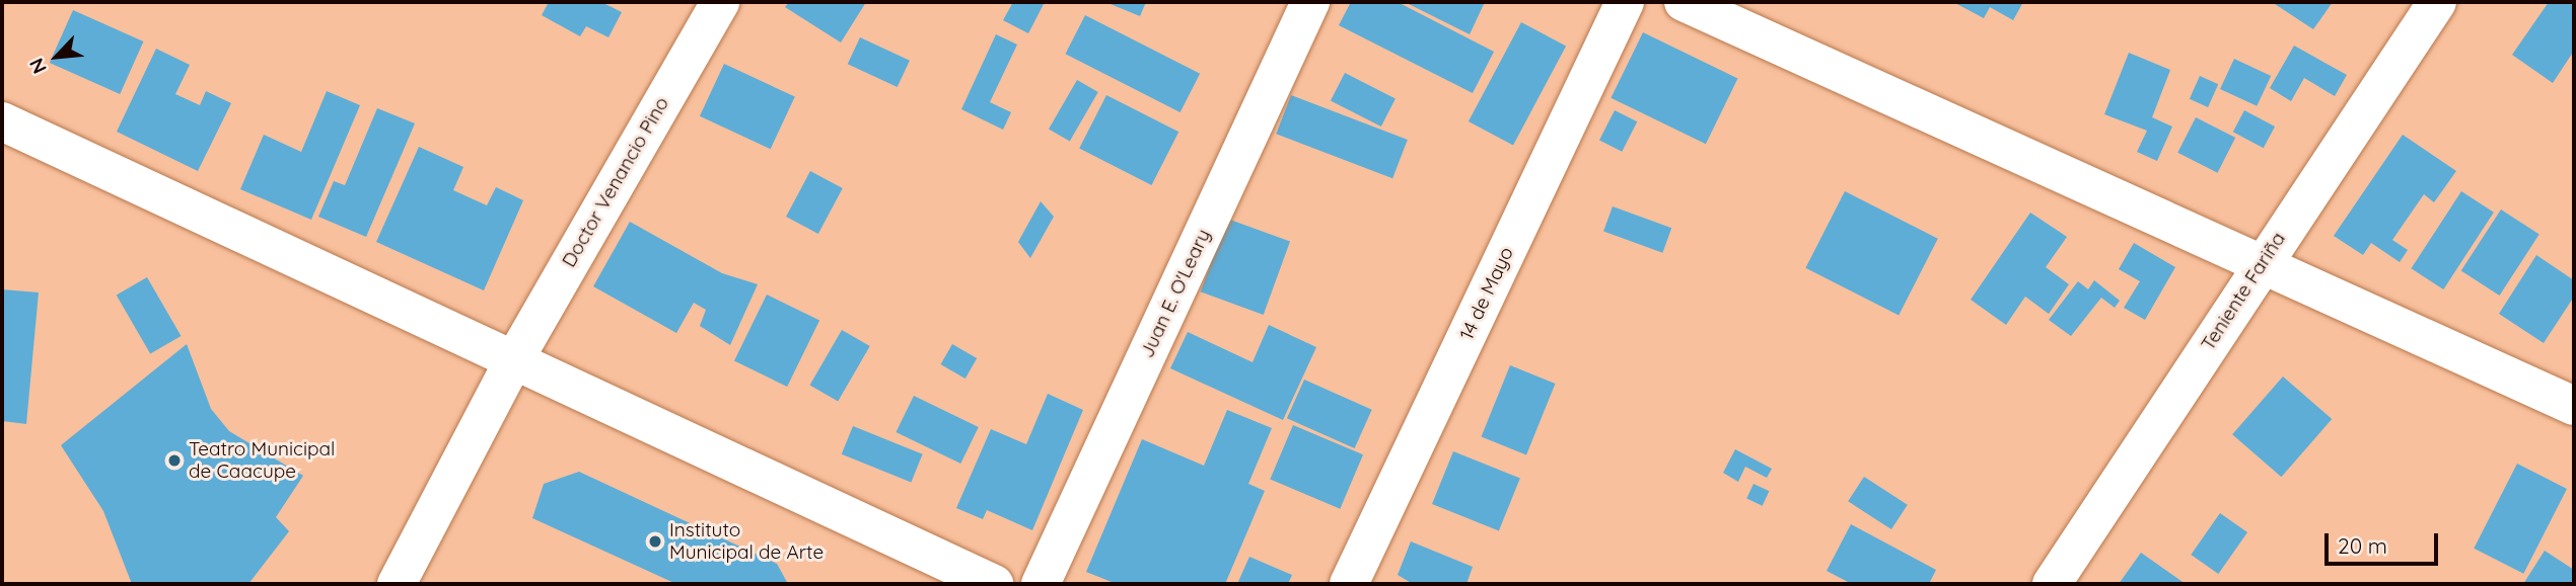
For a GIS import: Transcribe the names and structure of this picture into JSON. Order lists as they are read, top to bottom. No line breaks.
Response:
{"streets":{"street":["Doctor Venancio Pino","Teniente Fariña","Juan E. O'Leary","14 de Mayo"]},"places":["Teatro Municipal de Caacupe","Instituto Municipal de Arte"],"scale_bar":"20 m","north":"bottom left"}
